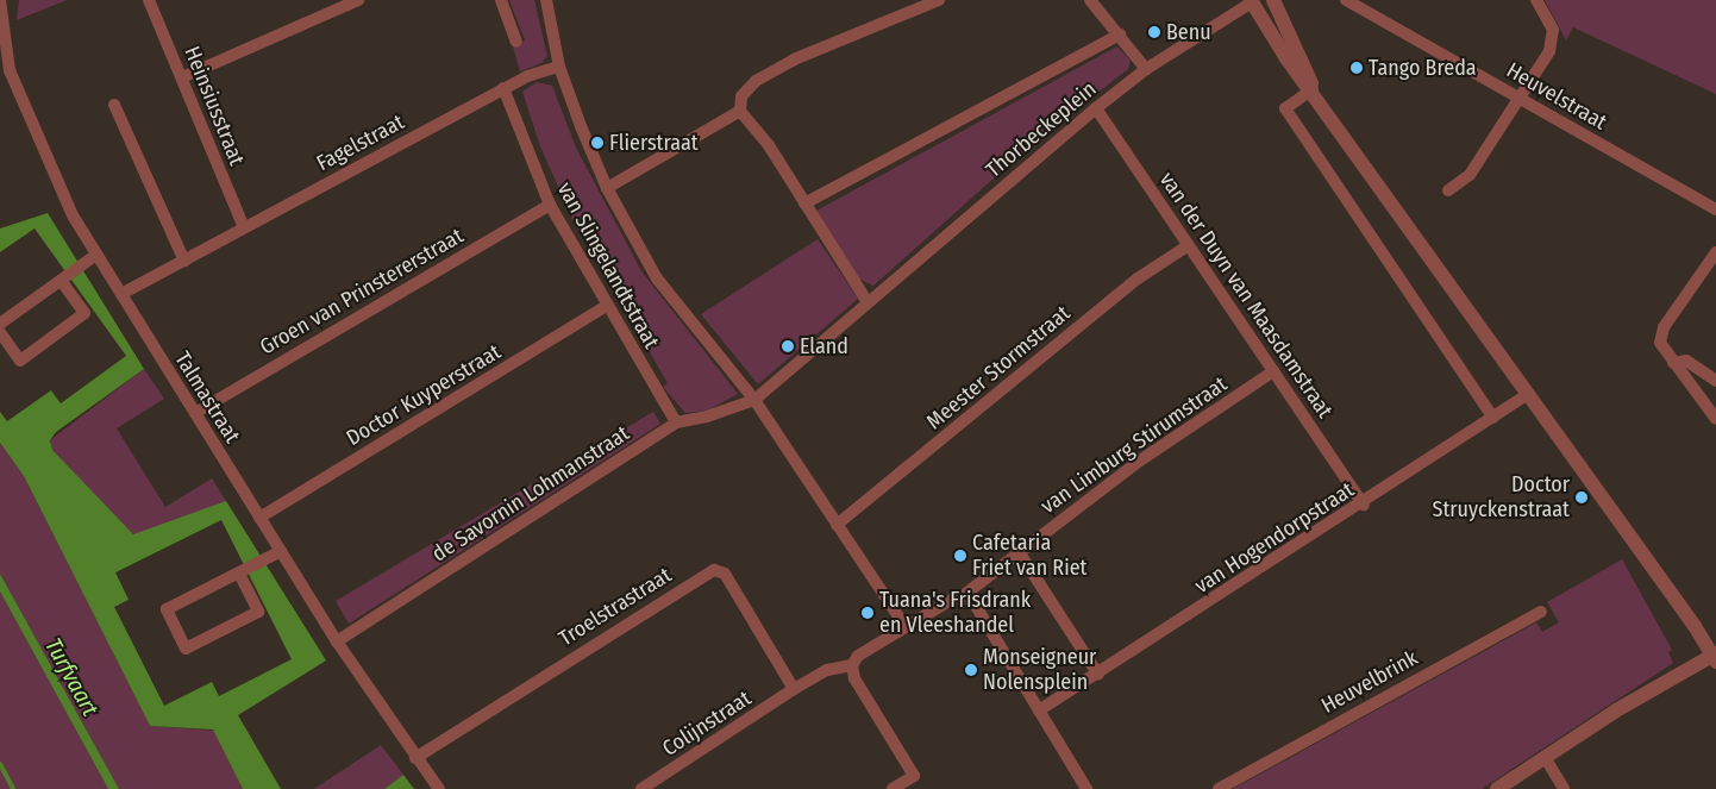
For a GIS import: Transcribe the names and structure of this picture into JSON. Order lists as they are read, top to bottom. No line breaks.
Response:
{"streets":{"street":["Heuvelstraat","Heinsiusstraat","Thorbeckeplein","Fagelstraat","van Slingelandtstraat","Groen van Prinstererstraat","van der Duyn van Maasdamstraat","Meester Stormstraat","Doctor Kuyperstraat","Talmastraat","van Limburg Stirumstraat","de Savornin Lohmanstraat","van Hogendorpstraat","Troelstrastraat","Heuvelbrink","Colijnstraat"]},"crossings":[["Heinsiusstraat","Fagelstraat"],["Thorbeckeplein","van der Duyn van Maasdamstraat"],["Thorbeckeplein","de Savornin Lohmanstraat"],["Fagelstraat","van Slingelandtstraat"],["Fagelstraat","Talmastraat"],["van Slingelandtstraat","Groen van Prinstererstraat"],["van Slingelandtstraat","Doctor Kuyperstraat"],["van Slingelandtstraat","de Savornin Lohmanstraat"],["Groen van Prinstererstraat","Talmastraat"],["van der Duyn van Maasdamstraat","Meester Stormstraat"],["van der Duyn van Maasdamstraat","van Limburg Stirumstraat"],["van der Duyn van Maasdamstraat","van Hogendorpstraat"],["Doctor Kuyperstraat","Talmastraat"],["Talmastraat","de Savornin Lohmanstraat"],["Talmastraat","Troelstrastraat"],["Troelstrastraat","Colijnstraat"]],"water":["Turfvaart"],"places":["Benu","Tango Breda","Flierstraat","Eland","Doctor Struyckenstraat","Cafetaria Friet van Riet","Tuana's Frisdrank en Vleeshandel","Monseigneur Nolensplein"]}
